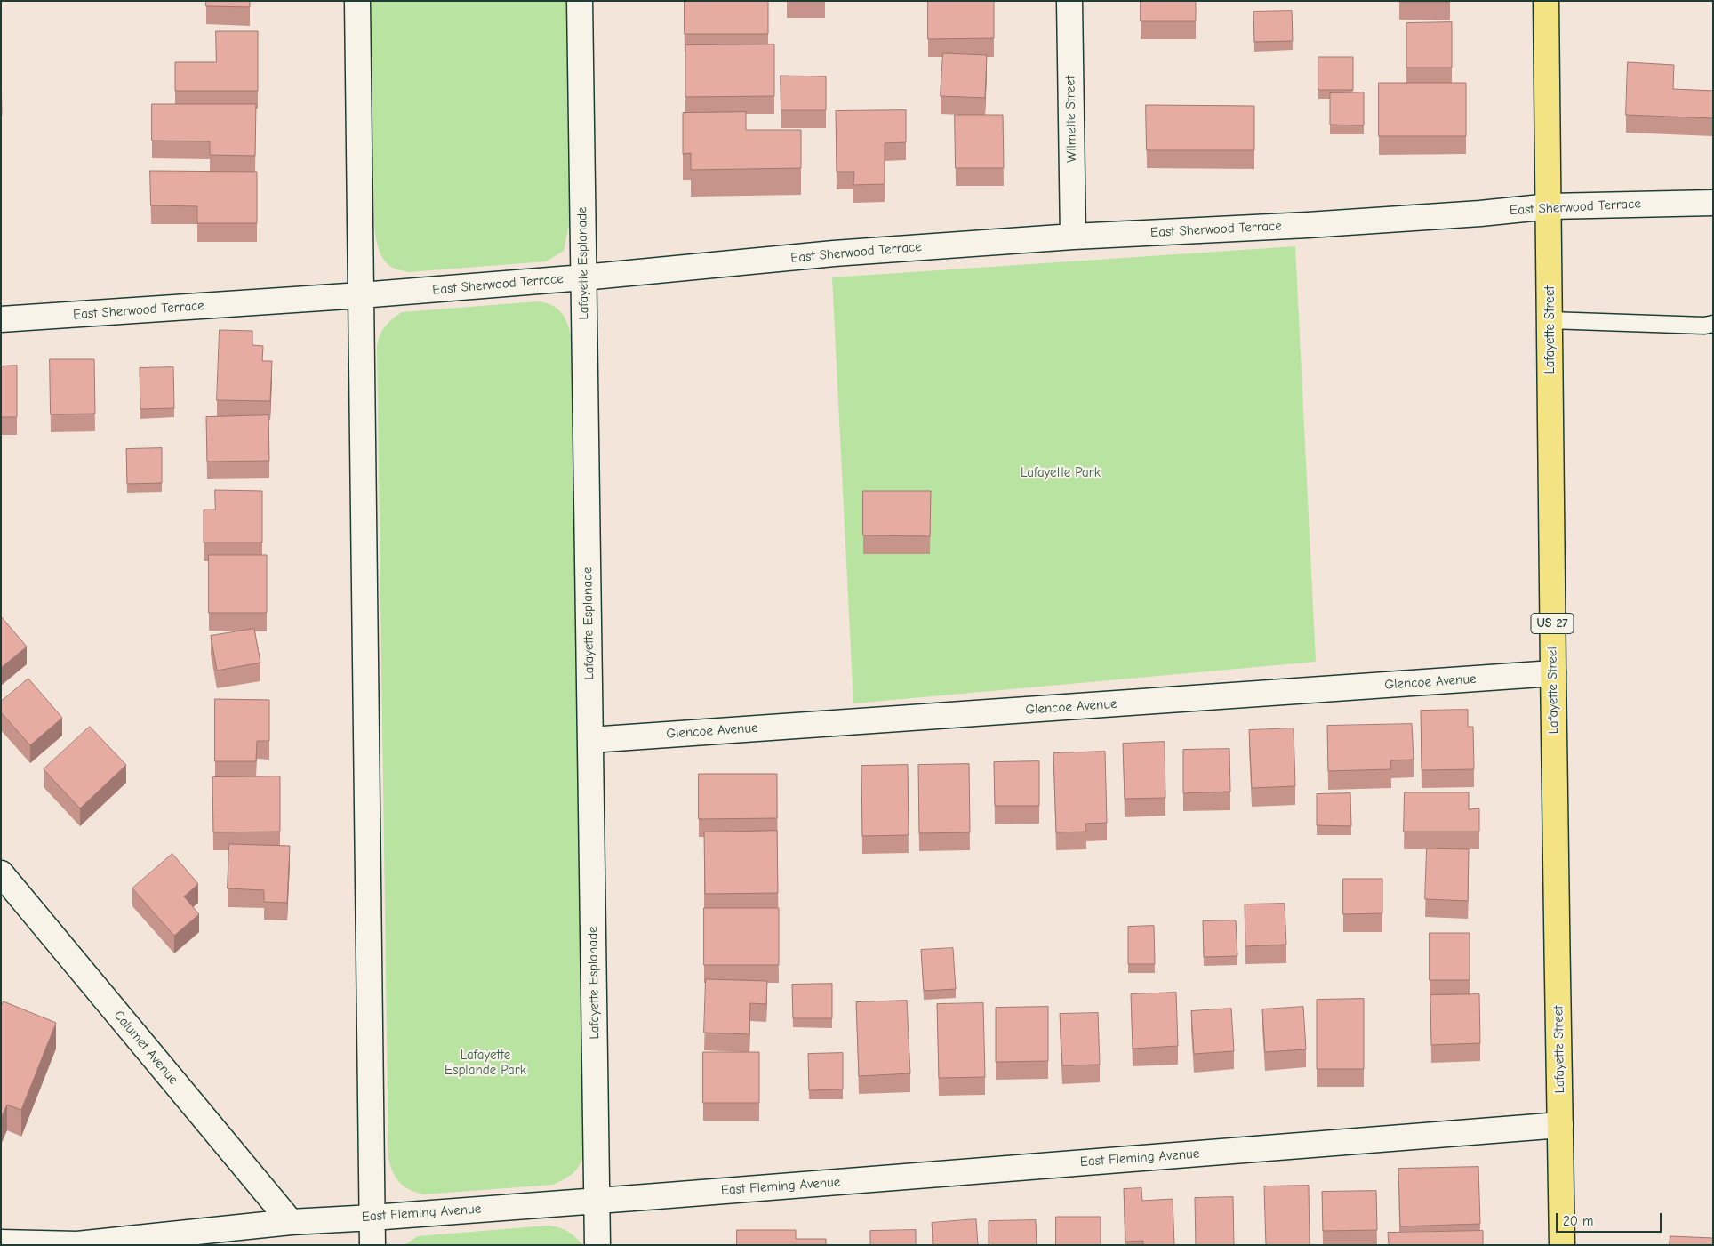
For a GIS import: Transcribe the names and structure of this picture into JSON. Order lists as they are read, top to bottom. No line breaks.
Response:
{"streets":{"highway":["Lafayette Street","US 27"],"street":["Wilmette Street","East Sherwood Terrace","Lafayette Esplanade","Glencoe Avenue","Calumet Avenue","East Fleming Avenue"]},"crossings":[["Wilmette Street","East Sherwood Terrace"],["East Sherwood Terrace","Lafayette Esplanade"],["East Sherwood Terrace","Lafayette Street"],["Lafayette Esplanade","Glencoe Avenue"],["Lafayette Esplanade","East Fleming Avenue"],["Lafayette Street","Glencoe Avenue"],["Lafayette Street","East Fleming Avenue"],["Calumet Avenue","East Fleming Avenue"]],"parks":["Lafayette Park","Lafayette Esplande Park"],"scale_bar":"20 m"}
